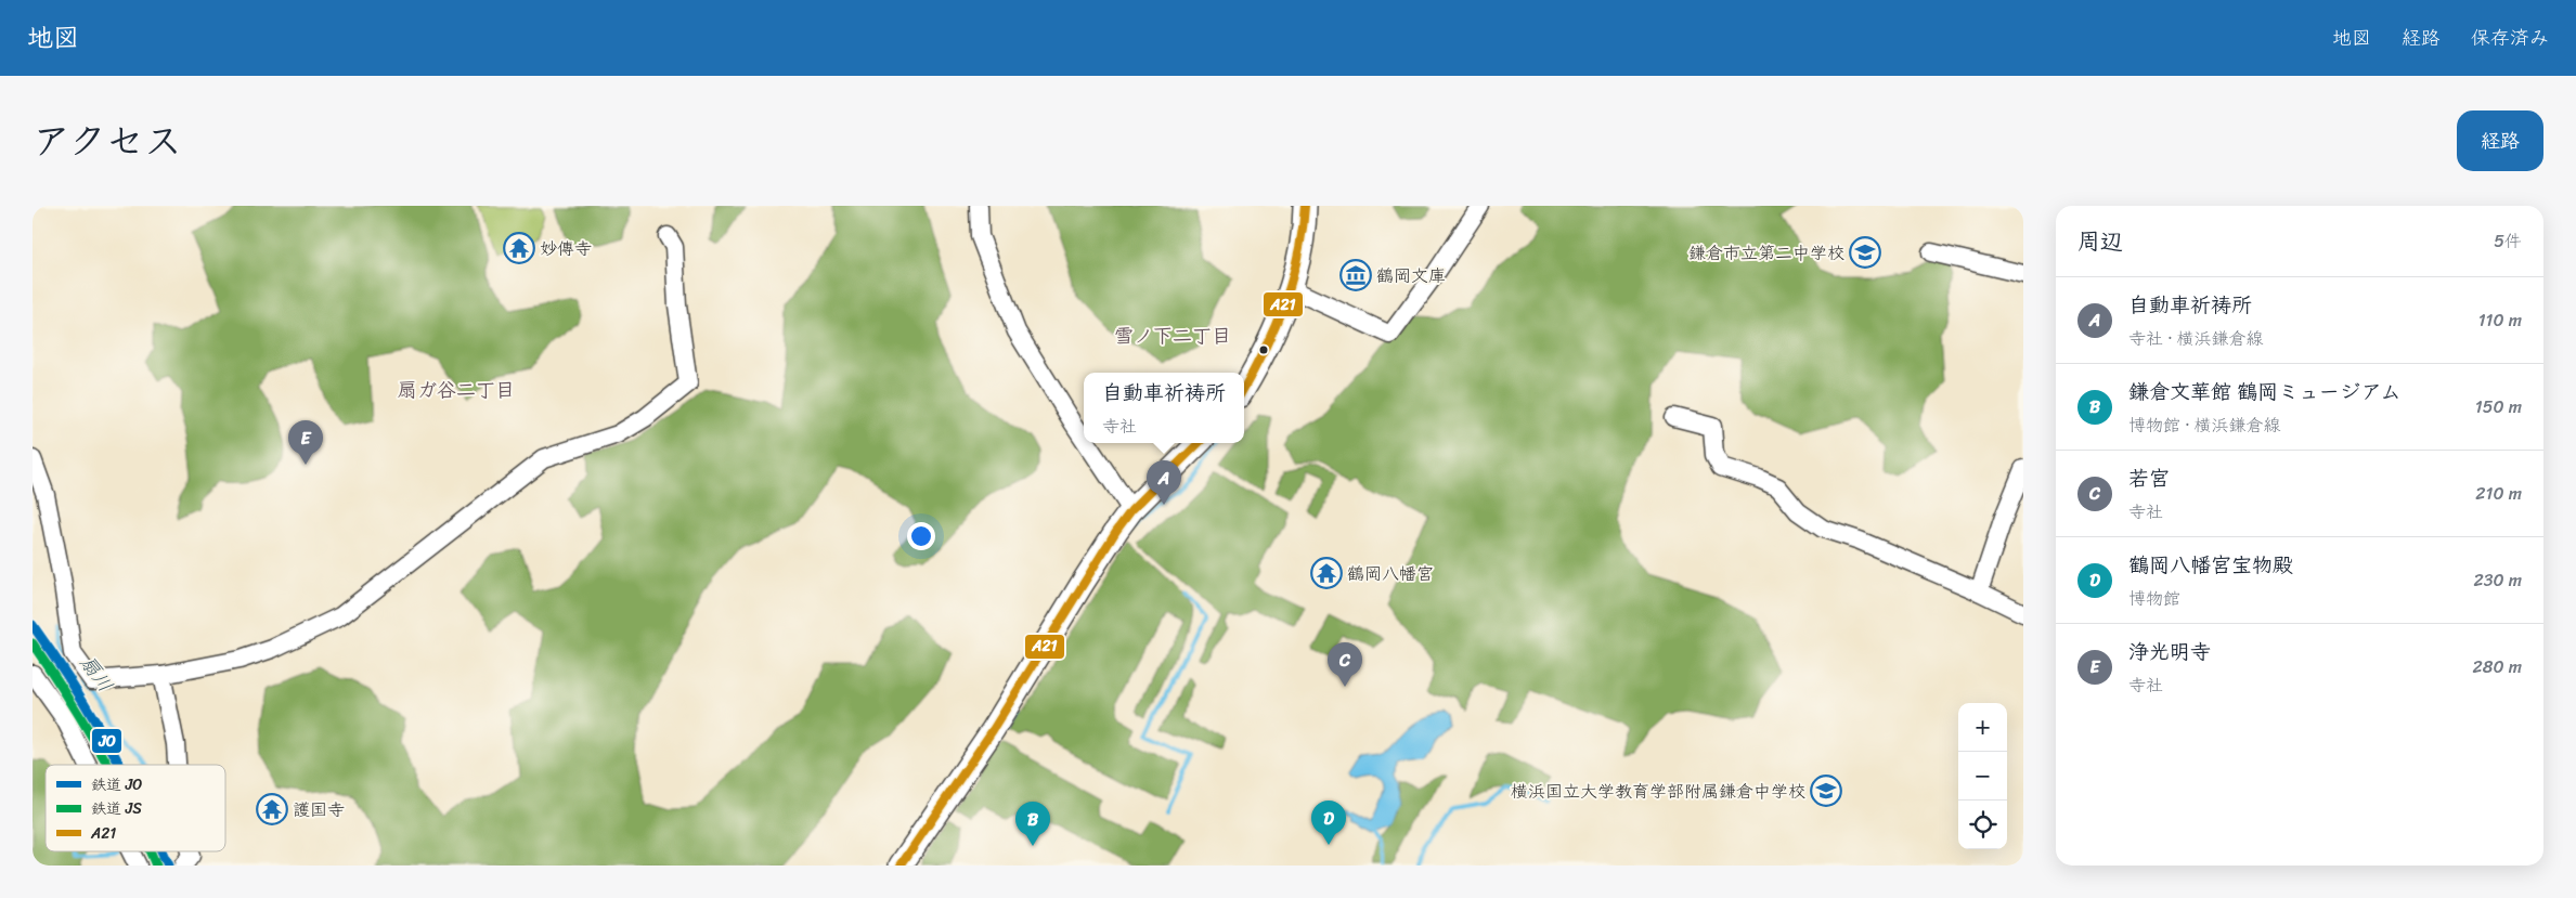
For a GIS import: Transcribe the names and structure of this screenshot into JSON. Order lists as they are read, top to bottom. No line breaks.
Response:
{"districts":["雪ノ下二丁目","扇ガ谷二丁目"],"water":["扇川"],"places":{"temple":["妙傳寺","鶴岡八幡宮","護国寺"],"school or university":["鎌倉市立第二中学校","横浜国立大学教育学部附属鎌倉中学校"],"museum":["鶴岡文庫"]},"lines":["transit line A21","rail line JO","rail line JS"],"legend":["鉄道 JO","鉄道 JS","A21"],"page":{"header":"地図","nav":["地図","経路","保存済み"],"title":"アクセス","buttons":"経路","heading":["周辺","5件"],"list":[{"mark":"A","name":"自動車祈祷所","note":"寺社 · 横浜鎌倉線","value":"110 m"},{"mark":"B","name":"鎌倉文華館 鶴岡ミュージアム","note":"博物館 · 横浜鎌倉線","value":"150 m"},{"mark":"C","name":"若宮","note":"寺社","value":"210 m"},{"mark":"D","name":"鶴岡八幡宮宝物殿","note":"博物館","value":"230 m"},{"mark":"E","name":"浄光明寺","note":"寺社","value":"280 m"}],"popup":["自動車祈祷所","寺社"],"pins":["E","A","C","D","B"],"map_buttons":["+","−"]}}
